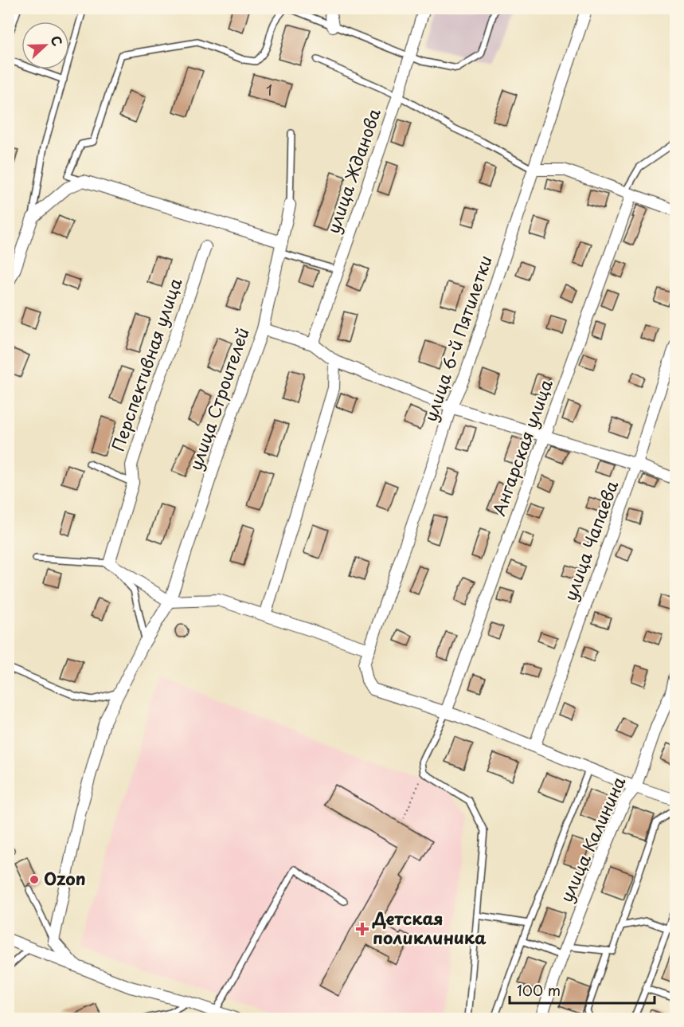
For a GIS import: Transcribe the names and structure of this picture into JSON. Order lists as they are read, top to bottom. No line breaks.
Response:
{"streets":{"street":["улица Жданова","улица 6-й Пятилетки","Перспективная улица","улица Строителей","Ангарская улица","улица Чапаева","улица Калинина"]},"crossings":[["улица 6-й Пятилетки","Ангарская улица"]],"places":{"other":["Ozon"],"health":["Детская поликлиника"]},"house_numbers":["1"],"scale_bar":"100 m","north":"right"}
